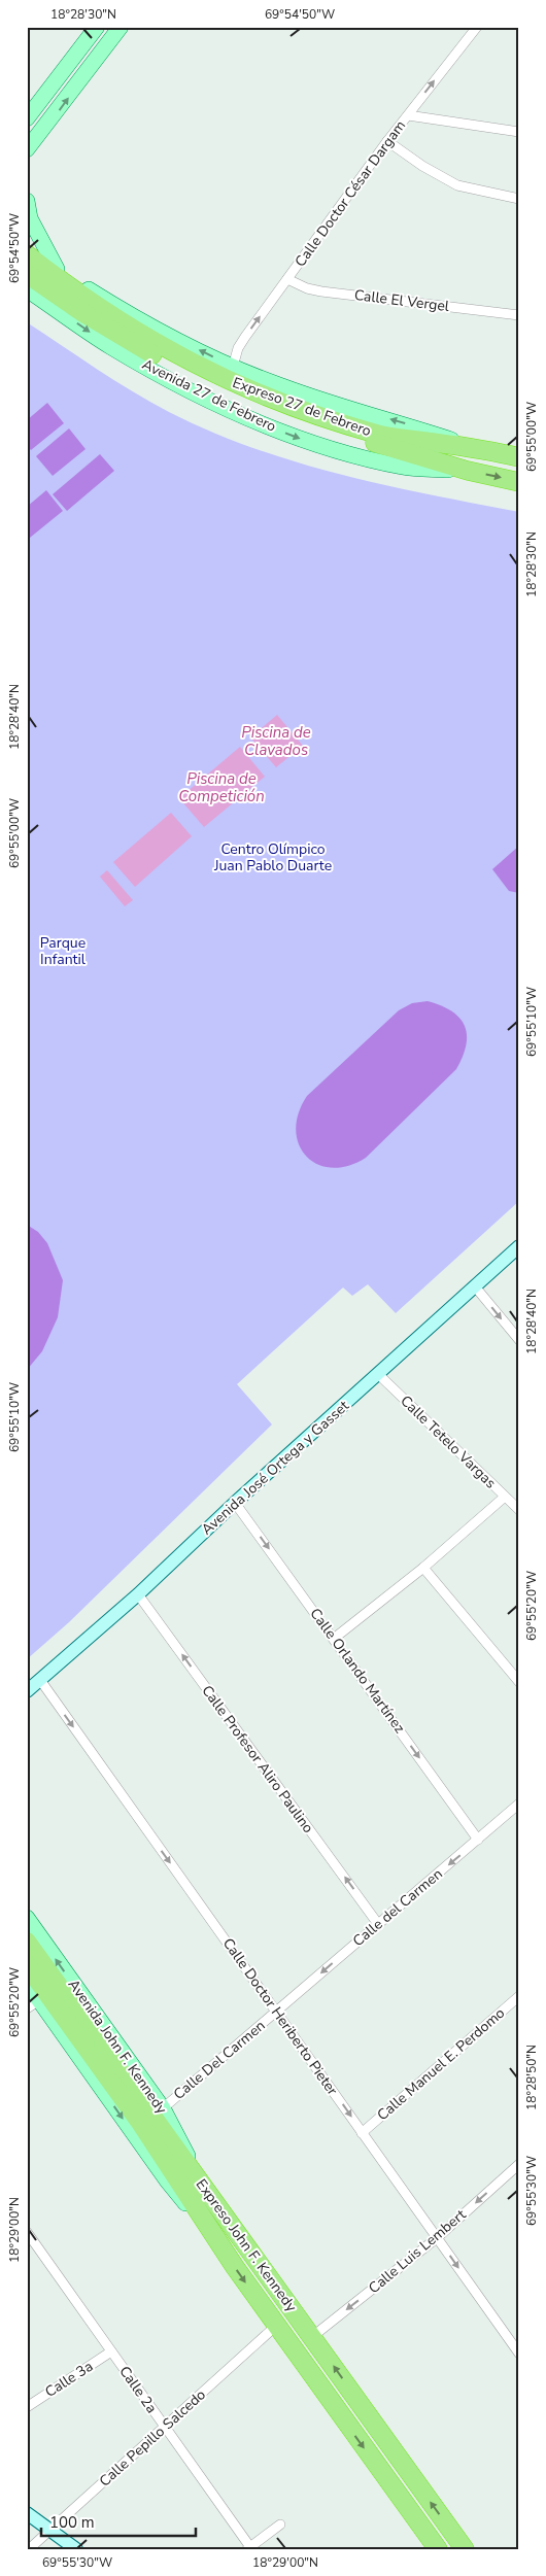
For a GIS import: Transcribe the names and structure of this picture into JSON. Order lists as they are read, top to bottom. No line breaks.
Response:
{"streets":{"highway":["Expreso 27 de Febrero","Expreso John F. Kennedy"],"main road":["Avenida 27 de Febrero","Avenida José Ortega y Gasset","Avenida John F. Kennedy"],"street":["Calle Doctor César Dargam","Calle El Vergel","Calle Tetelo Vargas","Calle Orlando Martínez","Calle Profesor Aliro Paulino","Calle del Carmen","Calle Doctor Heriberto Pieter","Calle Del Carmen","Calle Manuel E. Perdomo","Calle Luis Lembert","Calle 3a","Calle 2a","Calle Pepillo Salcedo"]},"crossings":[["Calle Doctor César Dargam","Calle El Vergel"],["Avenida 27 de Febrero","Expreso 27 de Febrero"],["Calle Tetelo Vargas","Avenida José Ortega y Gasset"],["Avenida José Ortega y Gasset","Calle Orlando Martínez"],["Avenida José Ortega y Gasset","Calle Profesor Aliro Paulino"],["Avenida José Ortega y Gasset","Calle Doctor Heriberto Pieter"],["Calle Orlando Martínez","Calle del Carmen"],["Calle Profesor Aliro Paulino","Calle del Carmen"],["Calle del Carmen","Calle Doctor Heriberto Pieter"],["Calle del Carmen","Calle Del Carmen"],["Calle Doctor Heriberto Pieter","Calle Del Carmen"],["Calle Doctor Heriberto Pieter","Calle Manuel E. Perdomo"],["Calle Doctor Heriberto Pieter","Calle Luis Lembert"],["Avenida John F. Kennedy","Calle Del Carmen"],["Avenida John F. Kennedy","Expreso John F. Kennedy"],["Calle Del Carmen","Expreso John F. Kennedy"],["Expreso John F. Kennedy","Calle Luis Lembert"],["Expreso John F. Kennedy","Calle Pepillo Salcedo"],["Calle 3a","Calle 2a"],["Calle 2a","Calle Pepillo Salcedo"]],"one_way":["Calle Doctor César Dargam","Calle Orlando Martínez","Calle Profesor Aliro Paulino","Calle del Carmen","Calle Doctor Heriberto Pieter","Calle Luis Lembert"],"water":["Piscina de Clavados","Piscina de Competición"],"parks":["Centro Olímpico Juan Pablo Duarte","Parque Infantil"],"scale_bar":"100 m","coordinates":["18°28'30\"N","69°54'50\"W","69°55'00\"W","18°28'40\"N","69°55'10\"W","69°55'20\"W","18°28'50\"N","69°55'30\"W","18°29'00\"N"]}
